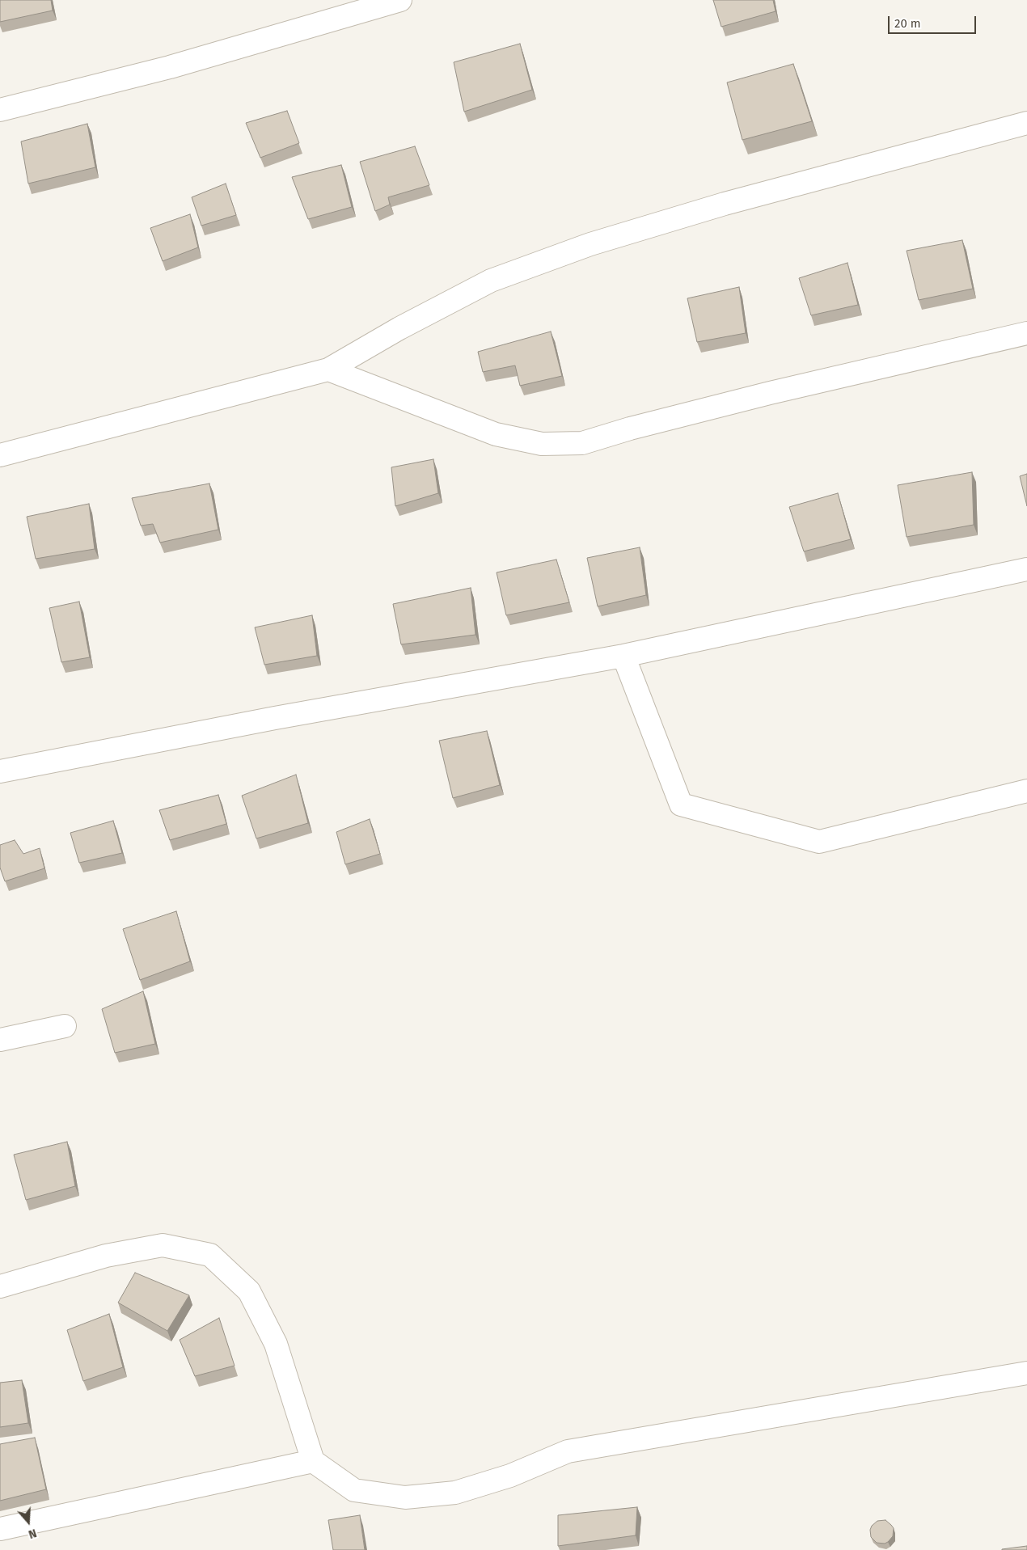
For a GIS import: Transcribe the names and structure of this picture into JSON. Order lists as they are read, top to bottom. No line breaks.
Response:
{"scale_bar":"20 m","north":"bottom"}
